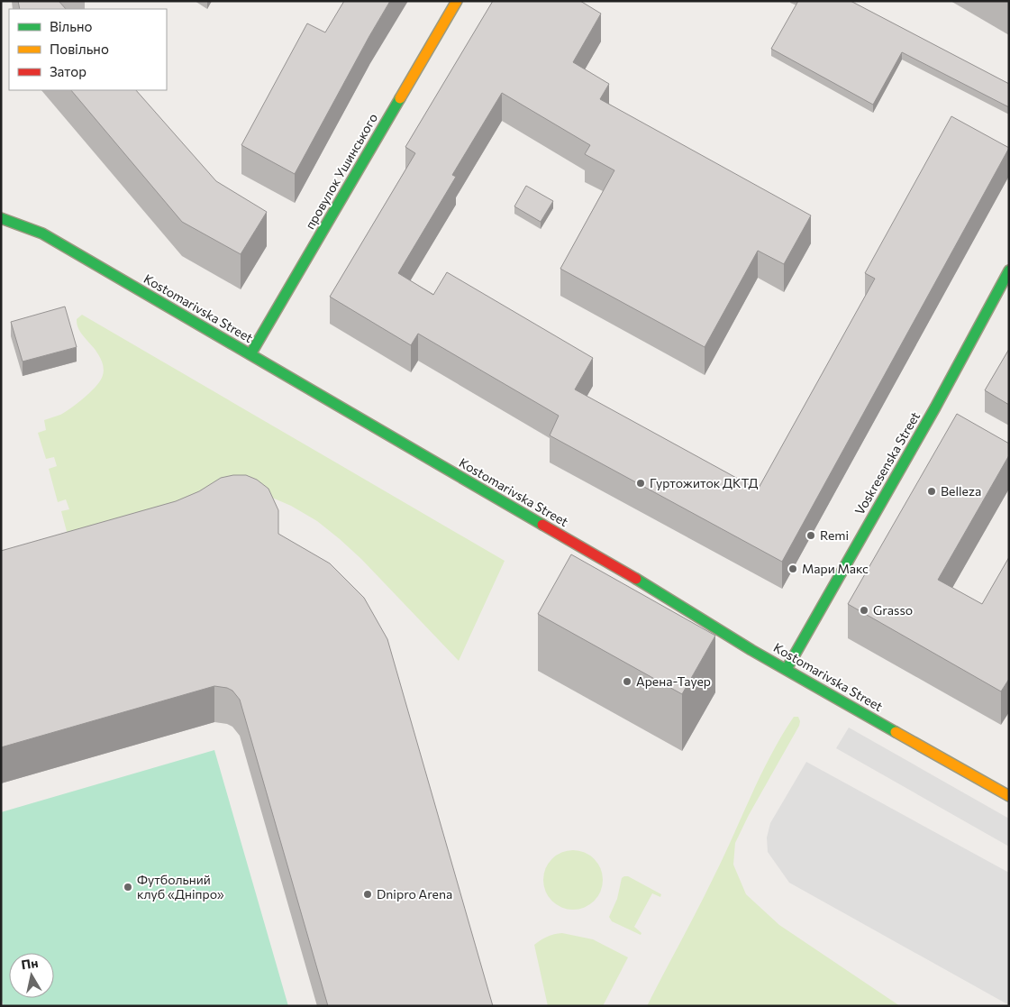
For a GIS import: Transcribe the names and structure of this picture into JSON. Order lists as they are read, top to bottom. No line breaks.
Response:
{"streets":{"street":["провулок Ушинського","Kostomarivska Street","Voskresenska Street"]},"crossings":[["провулок Ушинського","Kostomarivska Street"],["Kostomarivska Street","Voskresenska Street"]],"places":["Гуртожиток ДКТД","Belleza","Remi","Мари Макс","Grasso","Арена-Тауер","Футбольний клуб «Дніпро»","Dnipro Arena"],"legend":["Вільно","Повільно","Затор"],"north":"top"}
